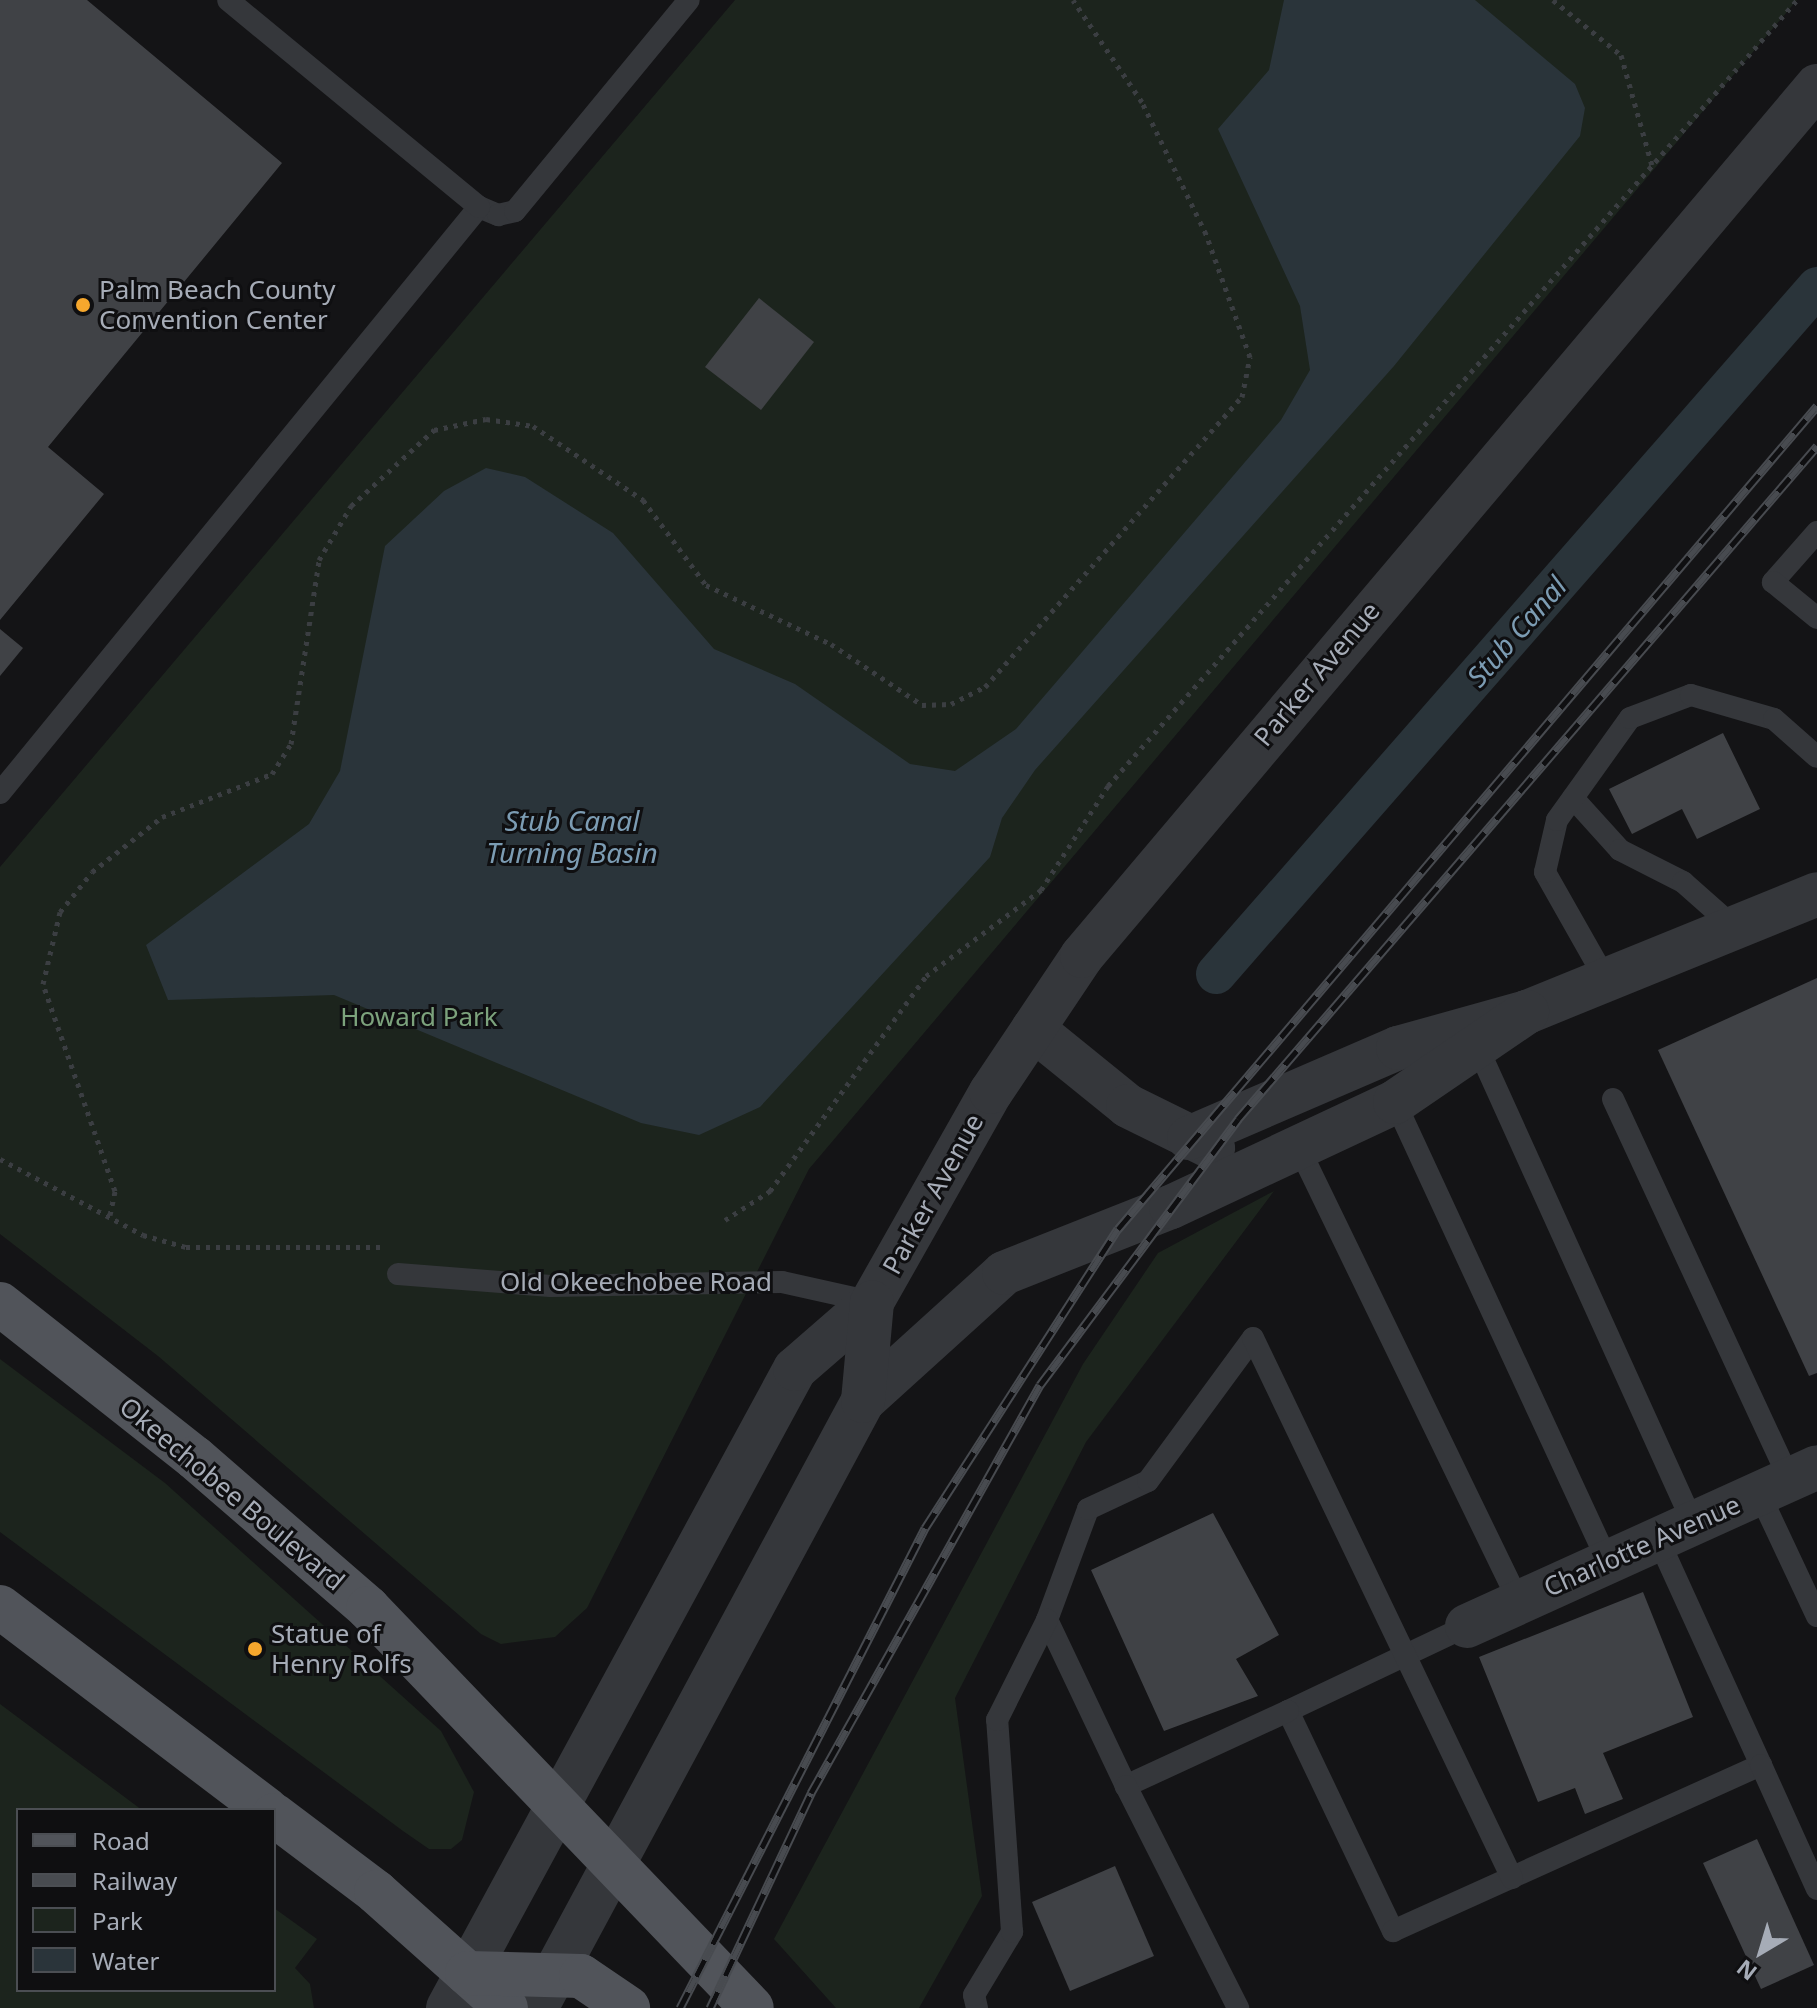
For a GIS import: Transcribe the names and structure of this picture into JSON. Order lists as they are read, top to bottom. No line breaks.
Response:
{"streets":{"main road":["Okeechobee Boulevard"],"street":["Parker Avenue","Charlotte Avenue"],"lane":["Old Okeechobee Road"]},"crossings":[["Parker Avenue","Old Okeechobee Road"],["Parker Avenue","Okeechobee Boulevard"]],"water":["Stub Canal","Stub Canal Turning Basin"],"parks":["Howard Park"],"places":["Palm Beach County Convention Center","Statue of Henry Rolfs"],"legend":["Road","Railway","Park","Water"],"north":"bottom left"}
